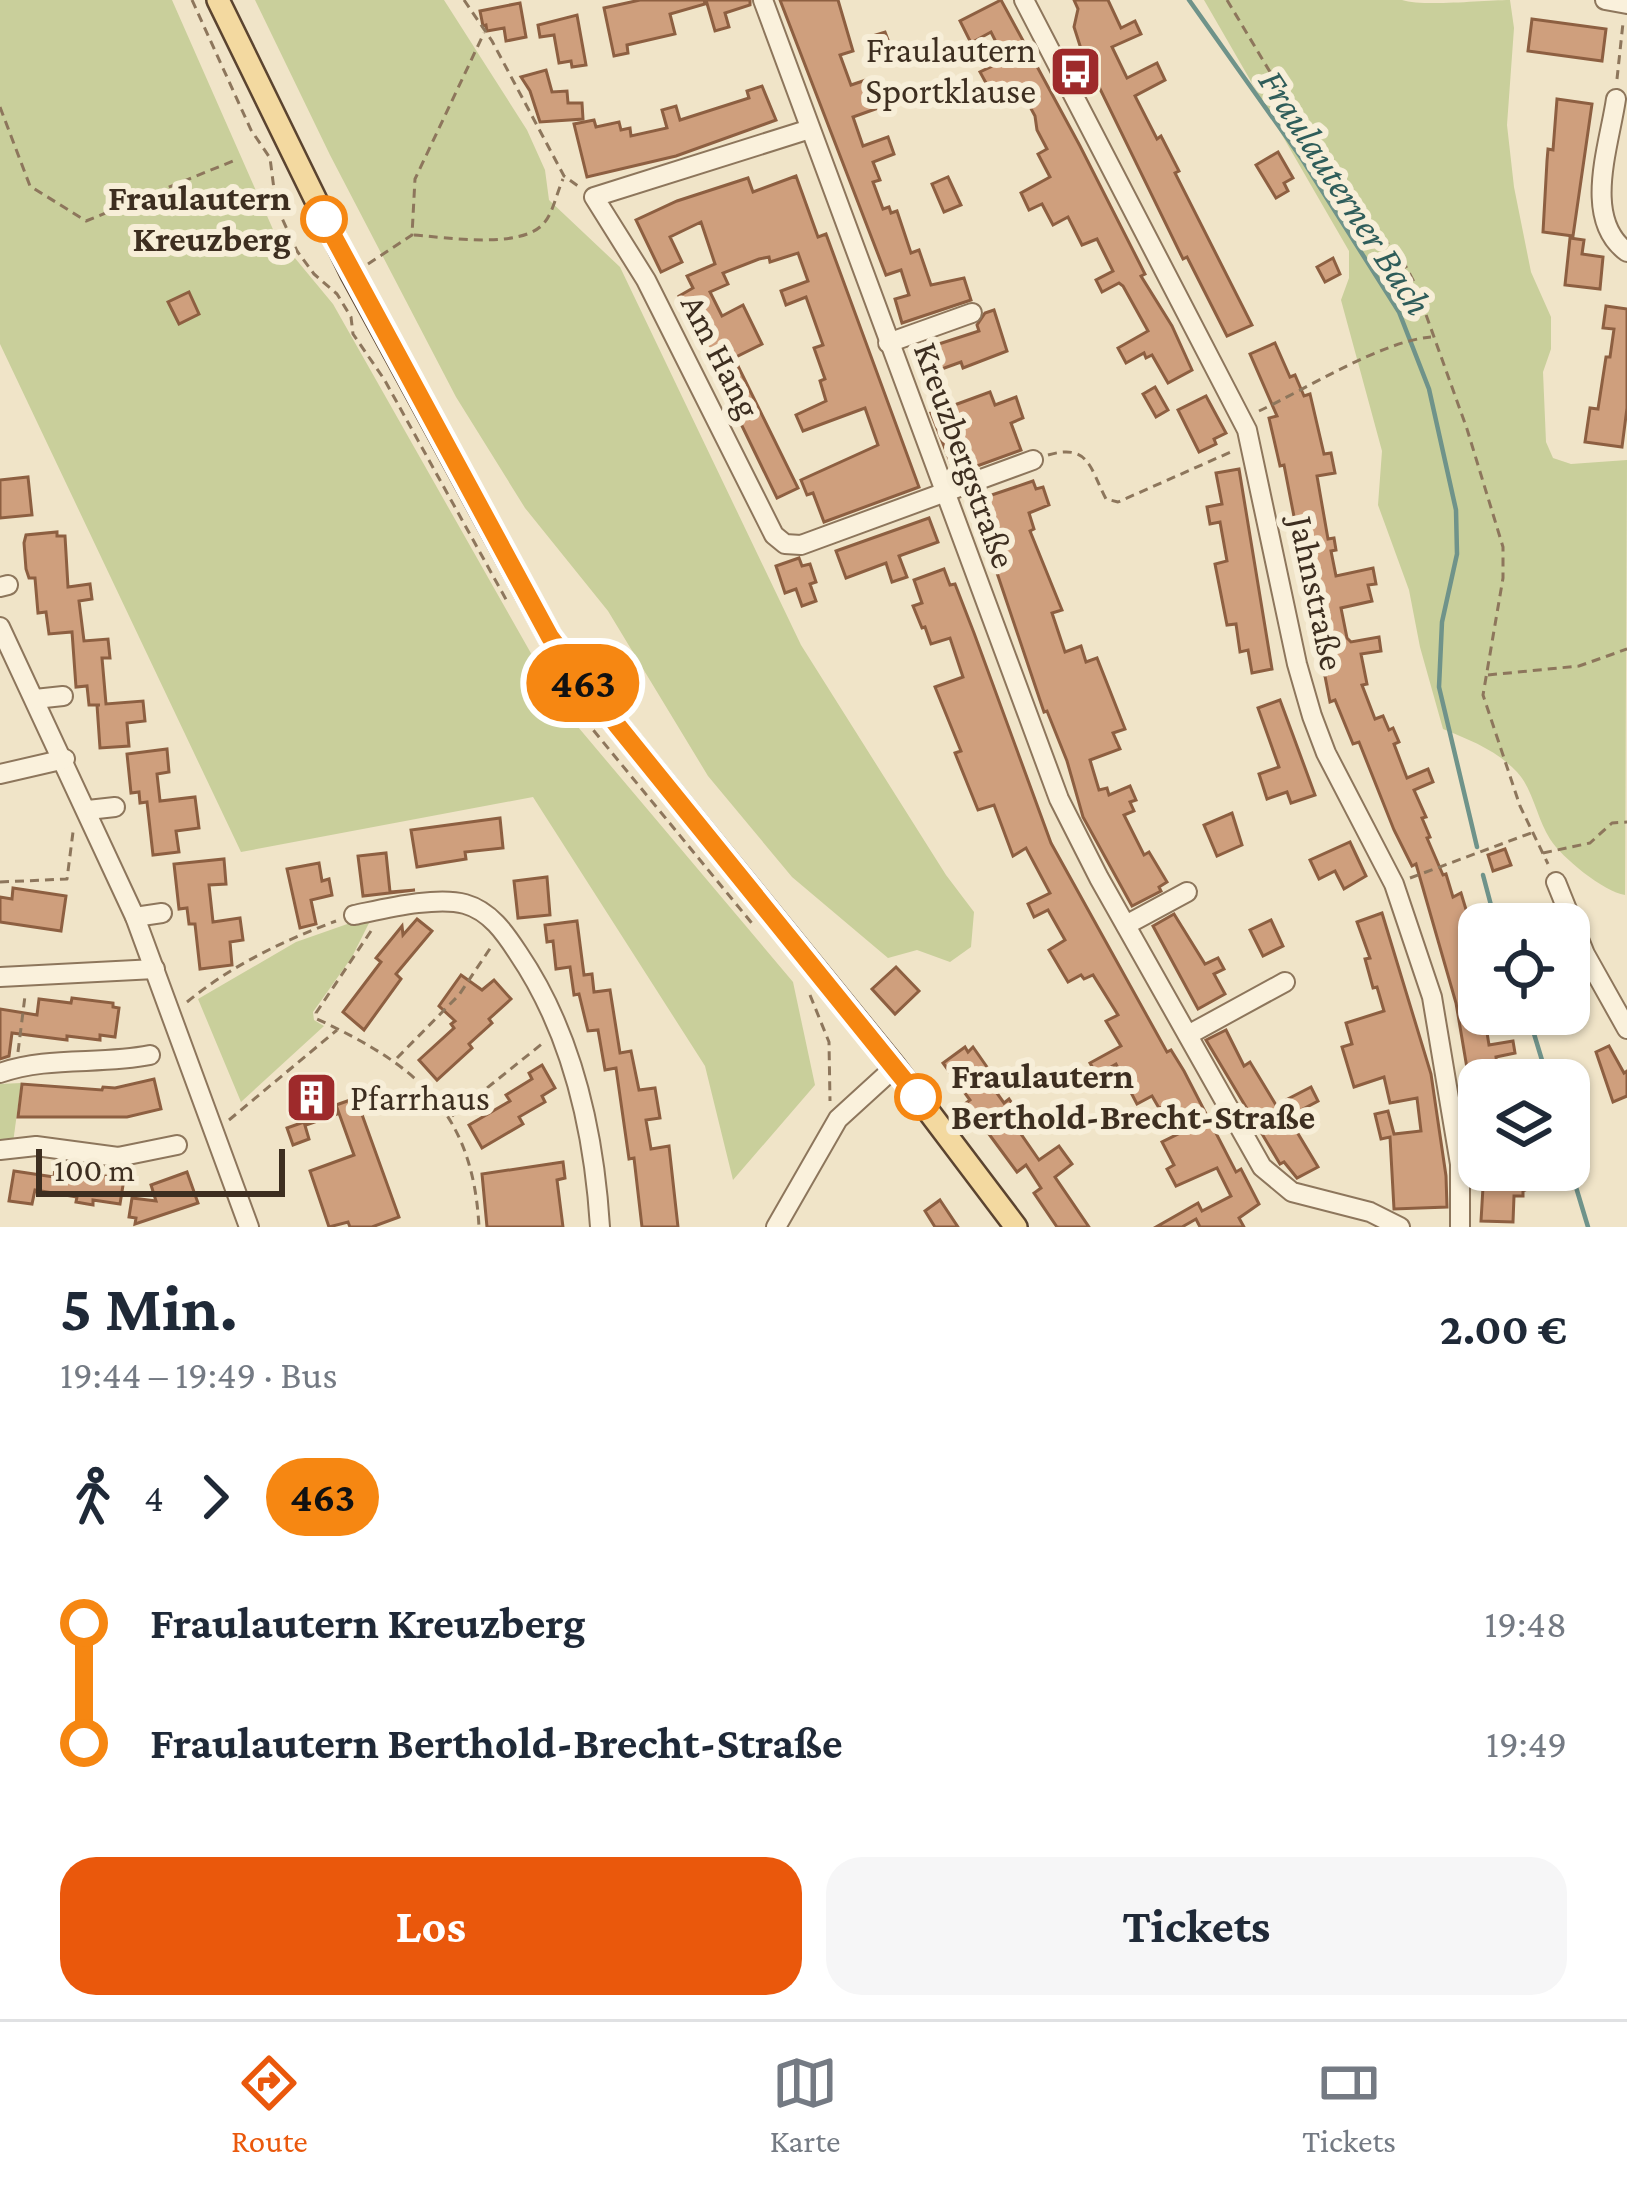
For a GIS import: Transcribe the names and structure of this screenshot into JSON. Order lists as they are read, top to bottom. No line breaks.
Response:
{"streets":{"street":["Am Hang","Kreuzbergstraße","Jahnstraße"]},"crossings":[["Am Hang","Kreuzbergstraße"]],"water":["Fraulauterner Bach"],"places":{"bus stop":["Fraulautern Sportklause"],"other":["Fraulautern Kreuzberg","Fraulautern Berthold-Brecht-Straße"],"building":["Pfarrhaus"]},"lines":["bus line 463"],"scale_bar":"100 m","page":{"on_map":"463","scale":"100 m","heading":["5 Min.","19:44 – 19:49 · Bus","2.00 €"],"legs":["4","463"],"list":[{"name":"Fraulautern Kreuzberg","value":"19:48"},{"name":"Fraulautern Berthold-Brecht-Straße","value":"19:49"}],"buttons":["Los","Tickets"],"tabs":["Route","Karte","Tickets"]}}
